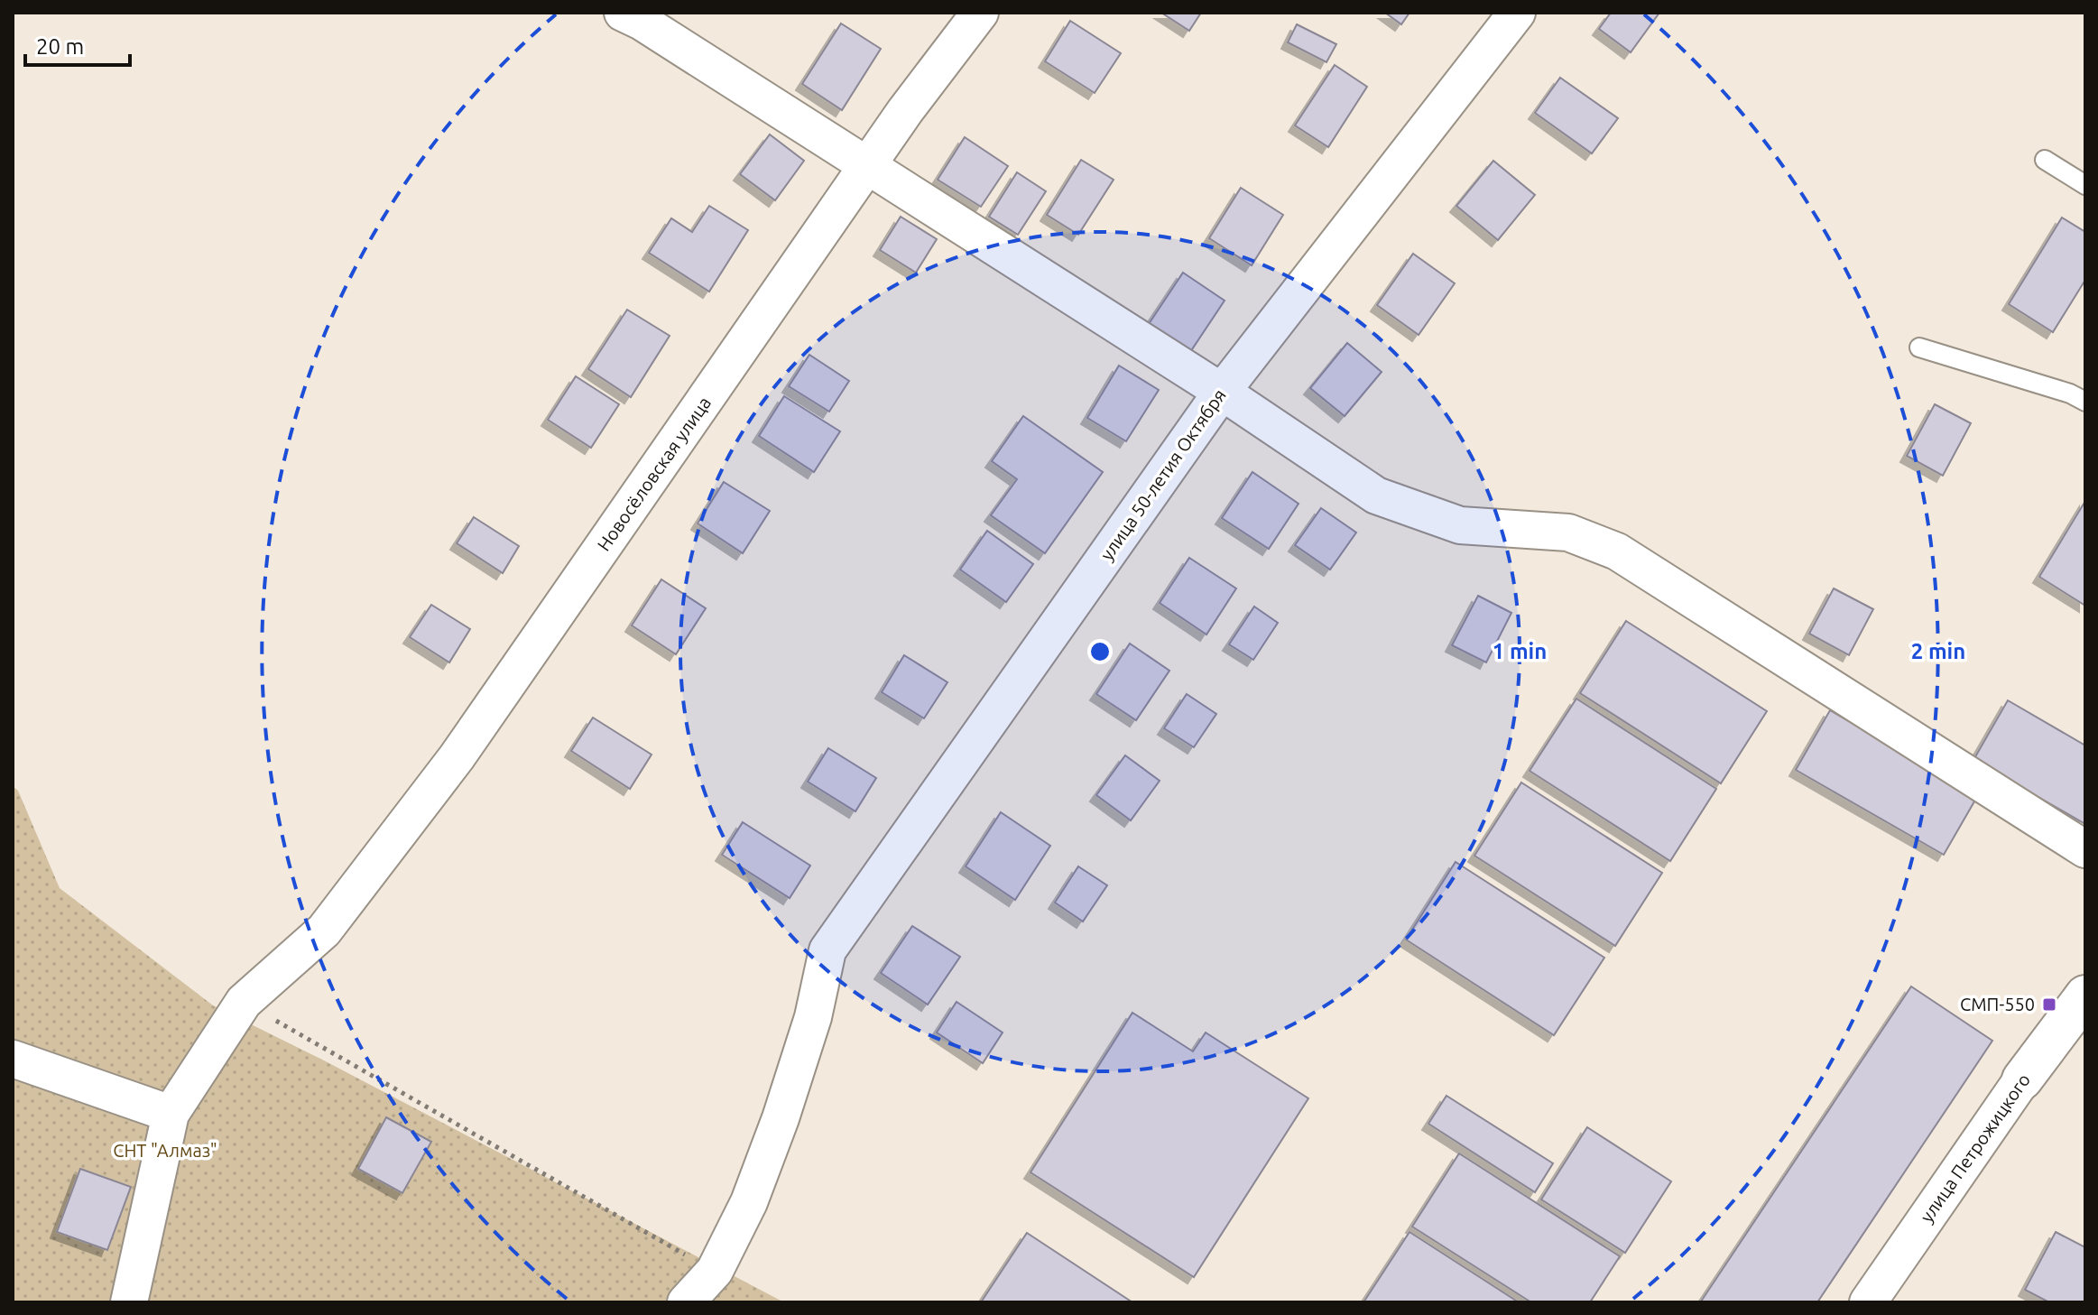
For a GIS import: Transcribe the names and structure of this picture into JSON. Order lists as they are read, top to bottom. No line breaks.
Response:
{"streets":{"street":["Новосёловская улица","улица 50-летия Октября","улица Петрожицкого"]},"parks":["СНТ \"Алмаз\""],"places":{"transit":["СМП-550"]},"scale_bar":"20 m","rings":["1 min","2 min"]}
